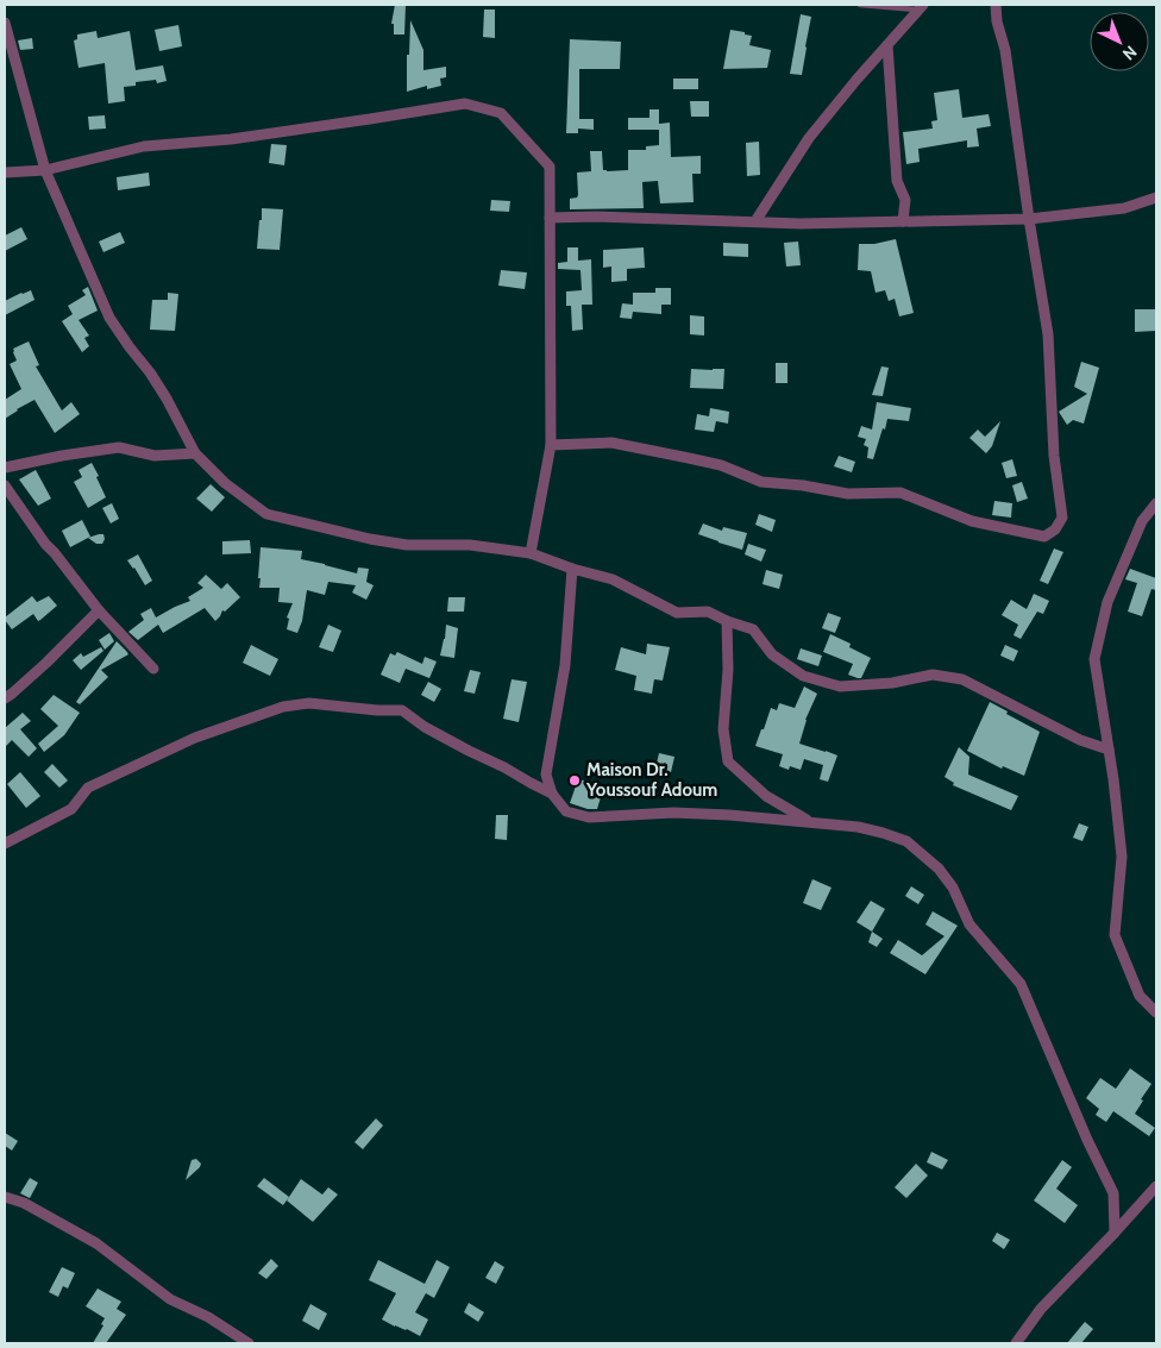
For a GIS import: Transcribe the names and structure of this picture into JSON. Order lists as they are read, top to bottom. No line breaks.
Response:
{"places":["Maison Dr. Youssouf Adoum"],"north":"bottom right"}
